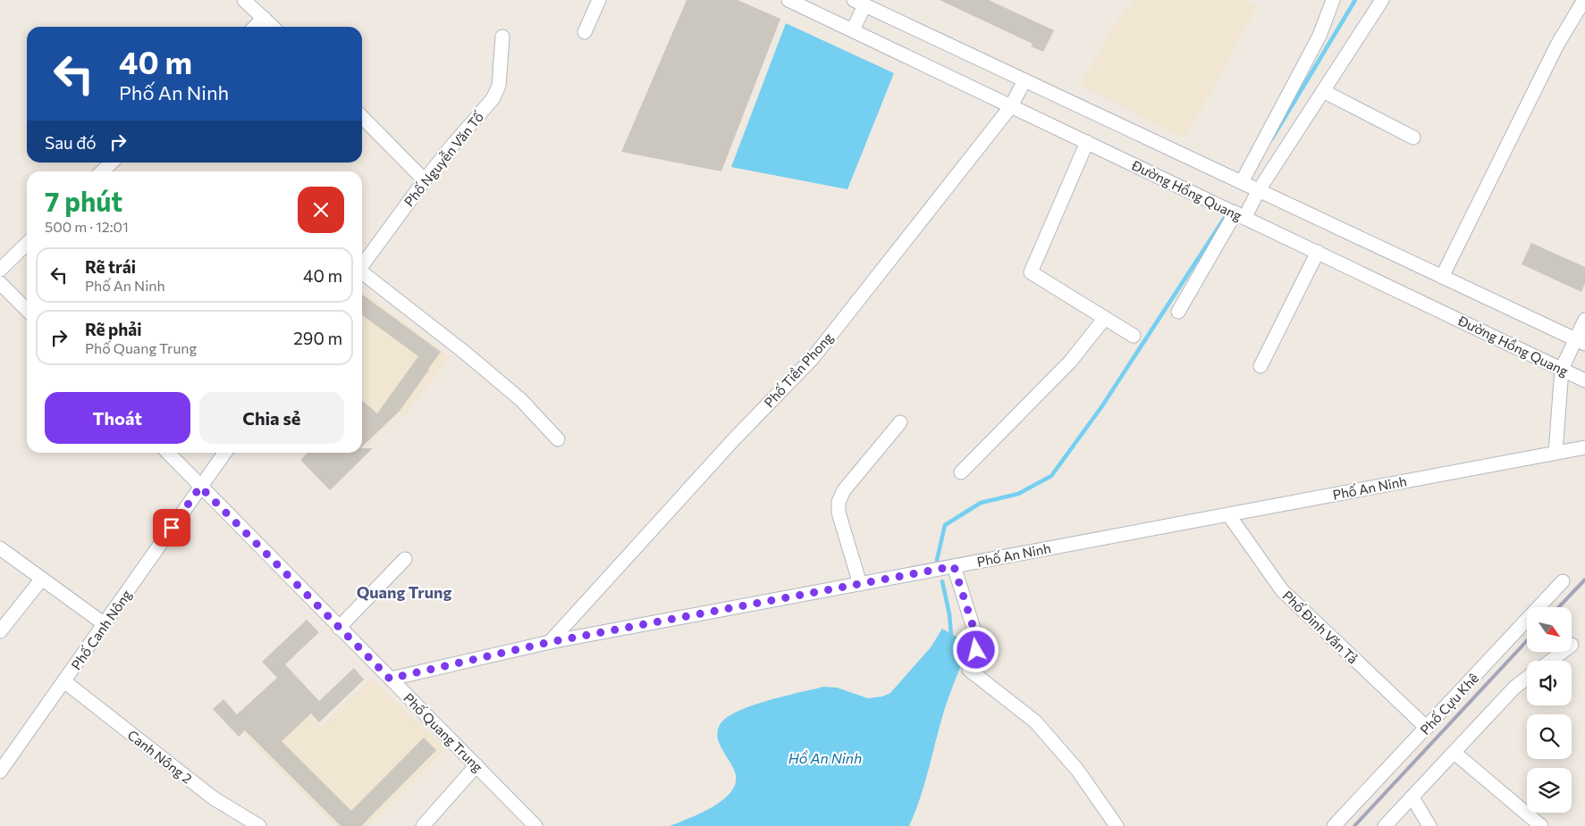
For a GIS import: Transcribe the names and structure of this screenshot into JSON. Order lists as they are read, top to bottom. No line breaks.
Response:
{"streets":{"street":["Phố Nguyễn Văn Tố","Đường Hồng Quang","Phố Tiền Phong","Phố An Ninh","Phố Đinh Văn Tả","Phố Canh Nông","Phố Cựu Khê","Phố Quang Trung","Canh Nông 2"]},"crossings":[["Đường Hồng Quang","Phố Tiền Phong"],["Phố Tiền Phong","Phố An Ninh"],["Phố An Ninh","Phố Đinh Văn Tả"],["Phố An Ninh","Phố Quang Trung"],["Phố Đinh Văn Tả","Phố Cựu Khê"],["Phố Canh Nông","Phố Quang Trung"],["Phố Canh Nông","Canh Nông 2"]],"districts":["Quang Trung"],"water":["Hồ An Ninh"],"north":"bottom right","page":{"turn":["40 m","Phố An Ninh"],"then":"Sau đó","heading":["7 phút","500 m · 12:01"],"list":[{"name":"Rẽ trái","note":"Phố An Ninh","value":"40 m"},{"name":"Rẽ phải","note":"Phố Quang Trung","value":"290 m"}],"buttons":["Thoát","Chia sẻ"]}}
